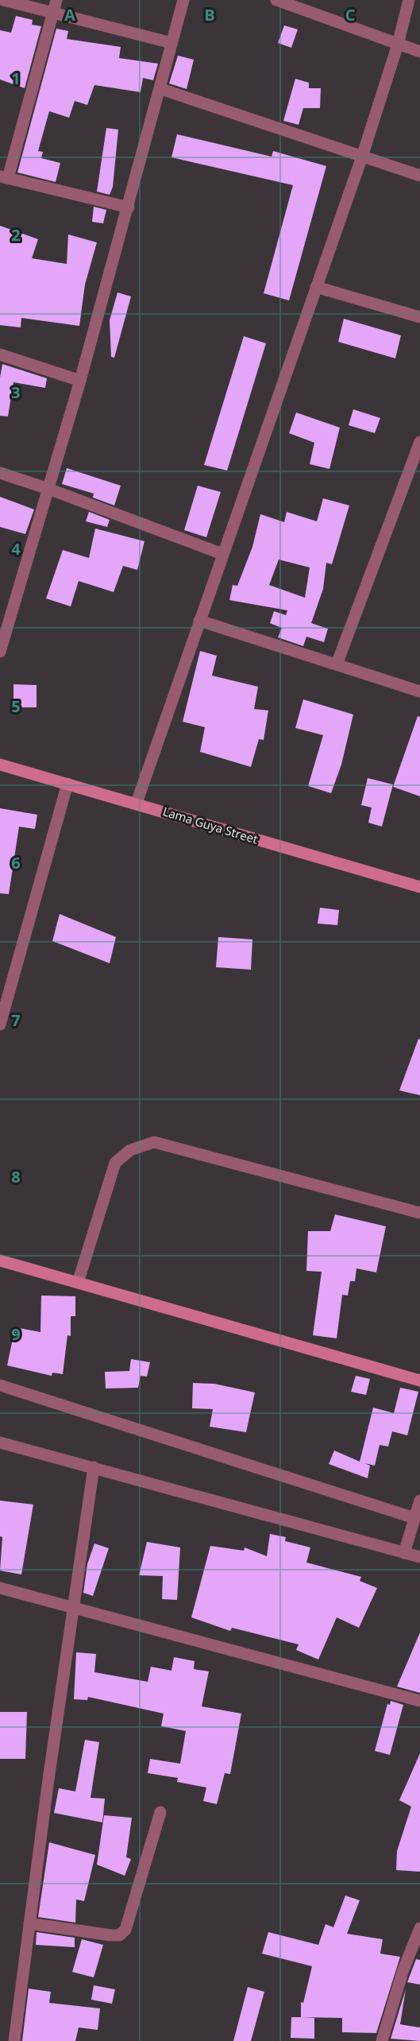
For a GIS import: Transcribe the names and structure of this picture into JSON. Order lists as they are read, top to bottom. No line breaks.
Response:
{"streets":{"street":["Lama Guya Street"]},"grid":{"columns":["A","B","C"],"rows":["1","2","3","4","5","6","7","8","9"]}}
